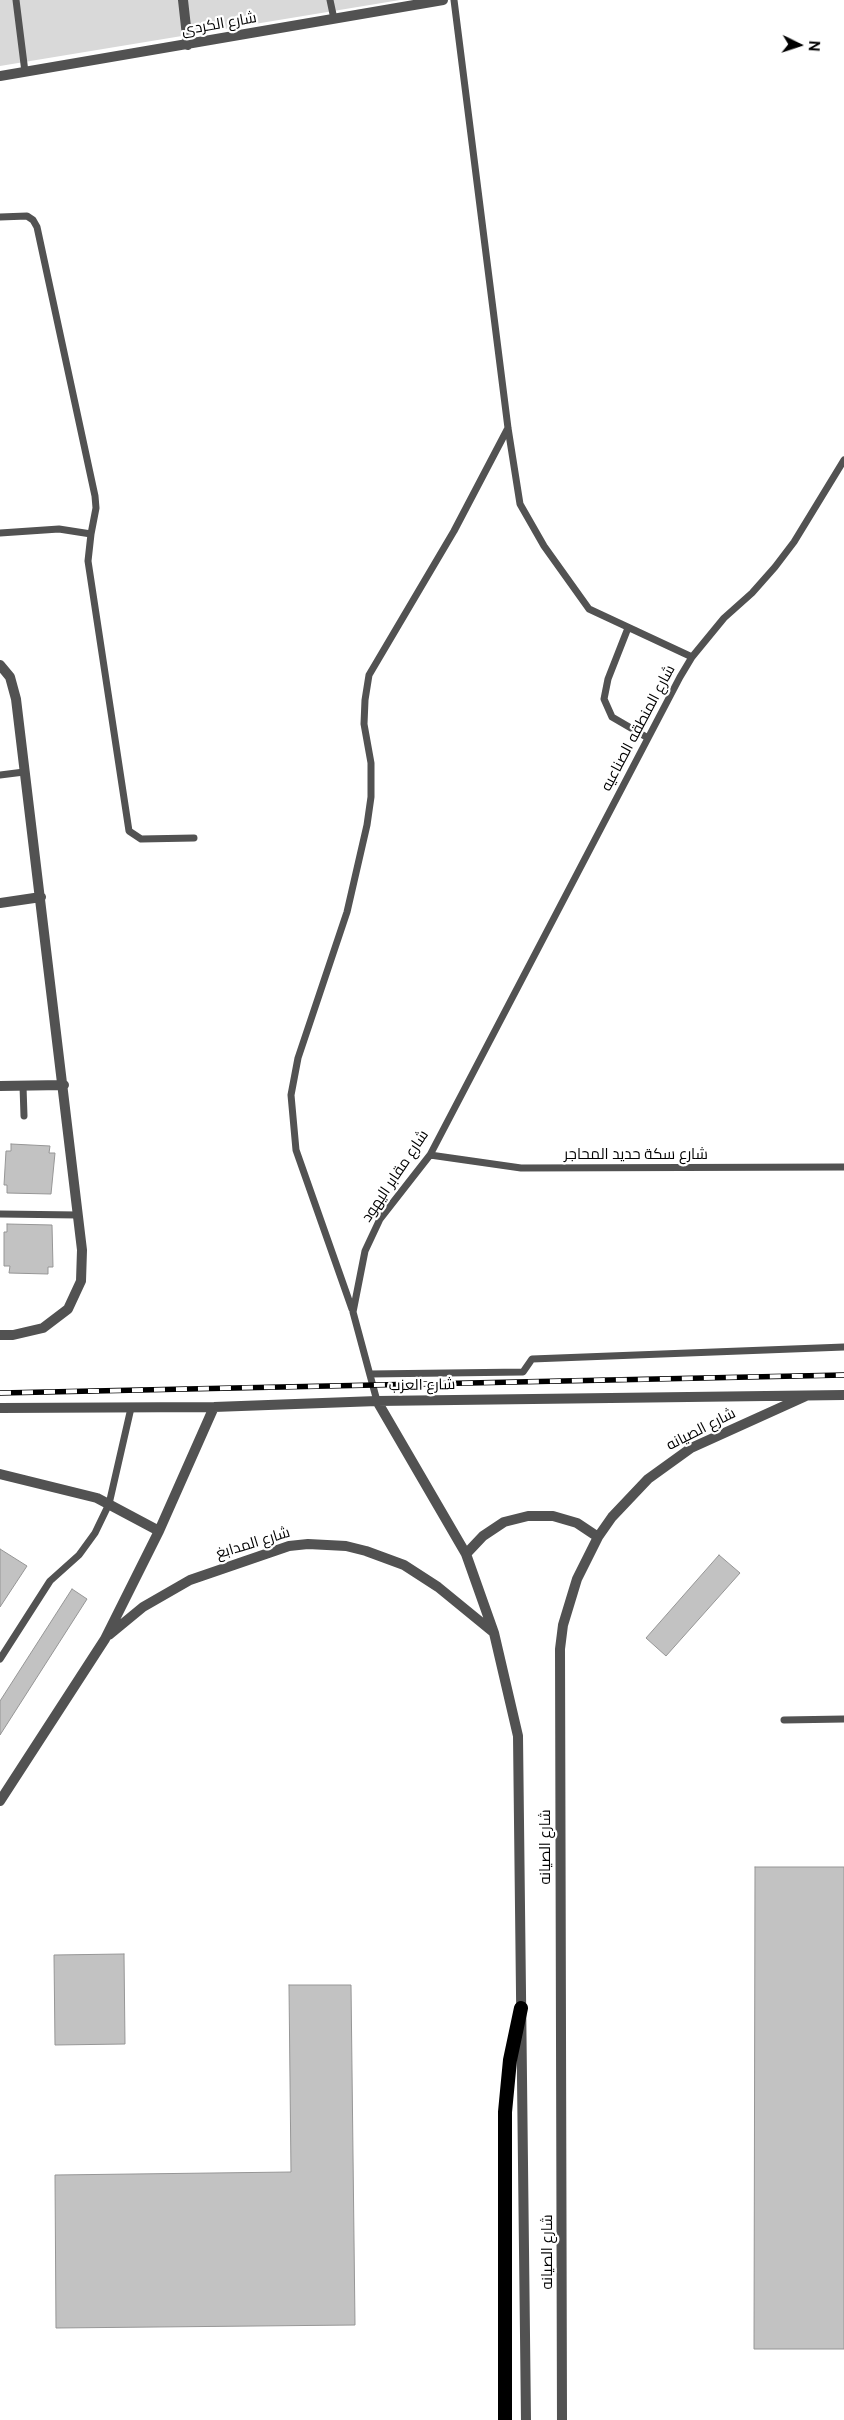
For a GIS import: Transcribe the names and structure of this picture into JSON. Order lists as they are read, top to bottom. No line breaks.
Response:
{"streets":{"street":["شارع الكردى","شارع العزب","شارع الصيانه","شارع المدابغ"],"lane":["شارع المنطقه الصناعيه","شارع سكة حديد المحاجر","شارع مقابر اليهود"]},"crossings":[["شارع المنطقه الصناعيه","شارع مقابر اليهود"],["شارع سكة حديد المحاجر","شارع مقابر اليهود"],["شارع مقابر اليهود","شارع العزب"],["شارع مقابر اليهود","شارع الصيانه"],["شارع العزب","شارع الصيانه"],["شارع العزب","شارع المدابغ"],["شارع الصيانه","شارع المدابغ"]],"north":"right"}
